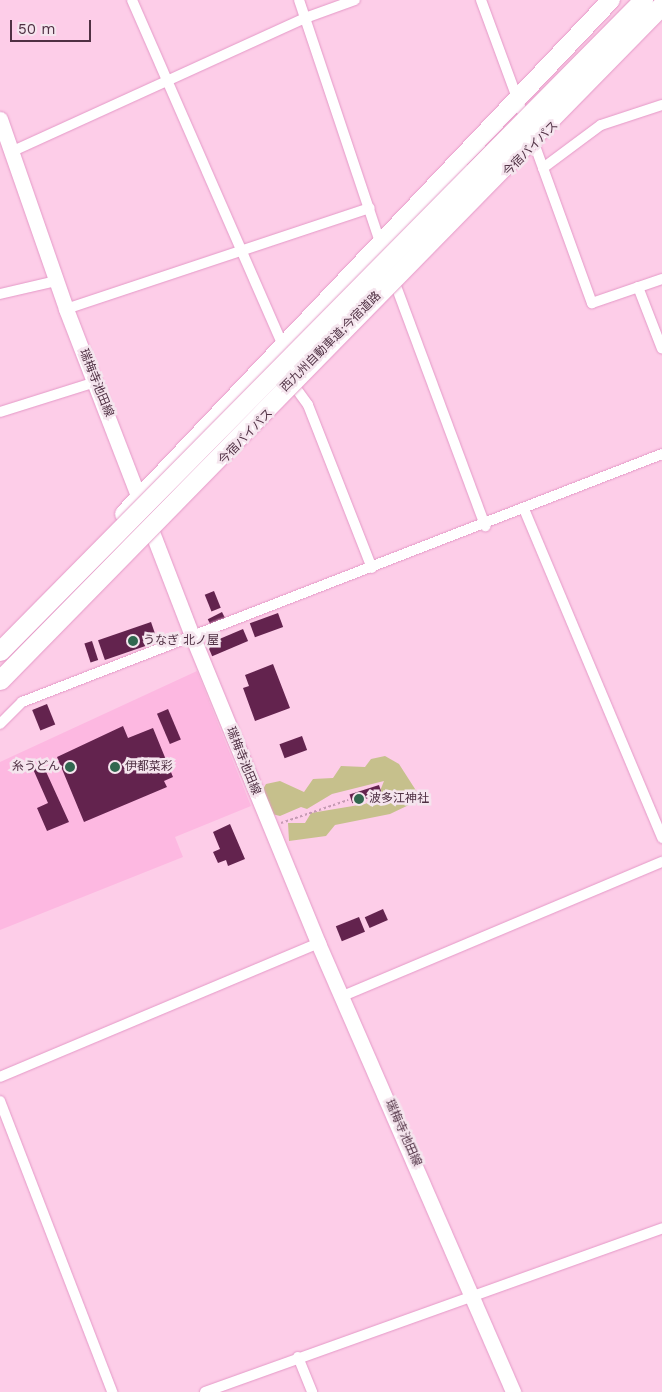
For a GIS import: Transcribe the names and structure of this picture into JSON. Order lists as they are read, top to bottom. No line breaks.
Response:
{"streets":{"highway":["今宿バイパス","西九州自動車道;今宿道路"],"main road":["瑞梅寺池田線"]},"crossings":[["今宿バイパス","瑞梅寺池田線"]],"places":["うなぎ 北ノ屋","糸うどん","伊都菜彩","波多江神社"],"scale_bar":"50 m"}
